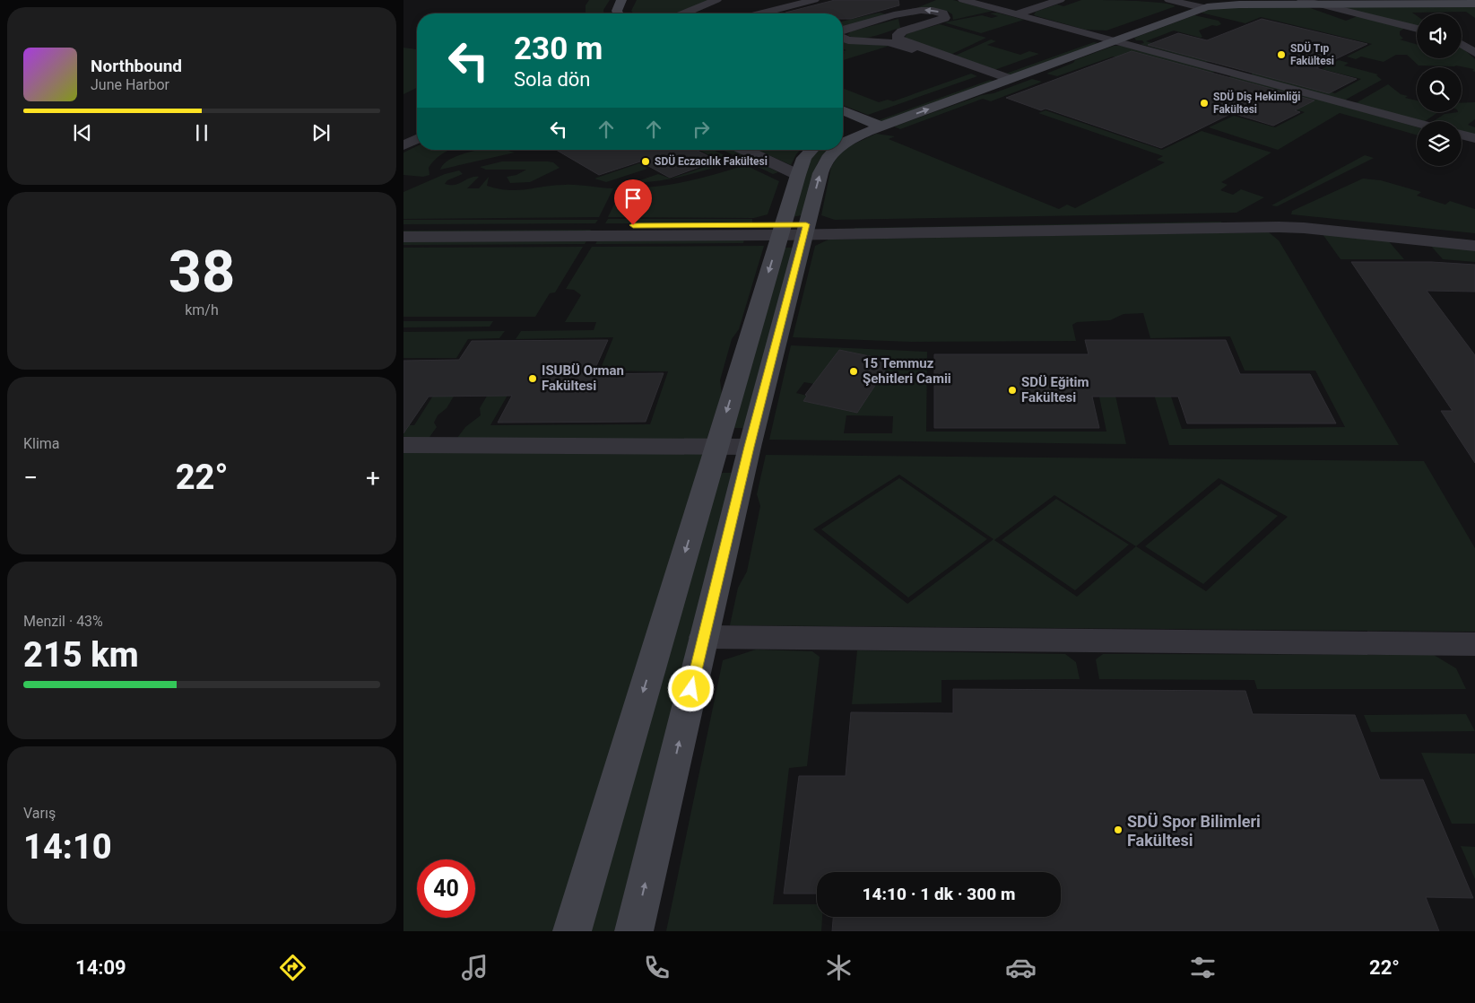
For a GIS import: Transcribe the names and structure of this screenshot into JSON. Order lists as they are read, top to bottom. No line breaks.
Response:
{"places":["SDÜ Tıp Fakültesi","SDÜ Diş Hekimliği Fakültesi","SDÜ Eczacılık Fakültesi","15 Temmuz Şehitleri Camii","ISUBÜ Orman Fakültesi","SDÜ Eğitim Fakültesi","SDÜ Spor Bilimleri Fakültesi"],"page":{"turn":["230 m","Sola dön"],"song":["Northbound","June Harbor"],"tile":[["38","km/h"],"Klima",["Menzil · 43%","215 km"],["Varış","14:10"]],"heat":["−","22°","+"],"limit":"40","trip":"14:10 · 1 dk · 300 m","tabs":["14:09","22°"]}}
